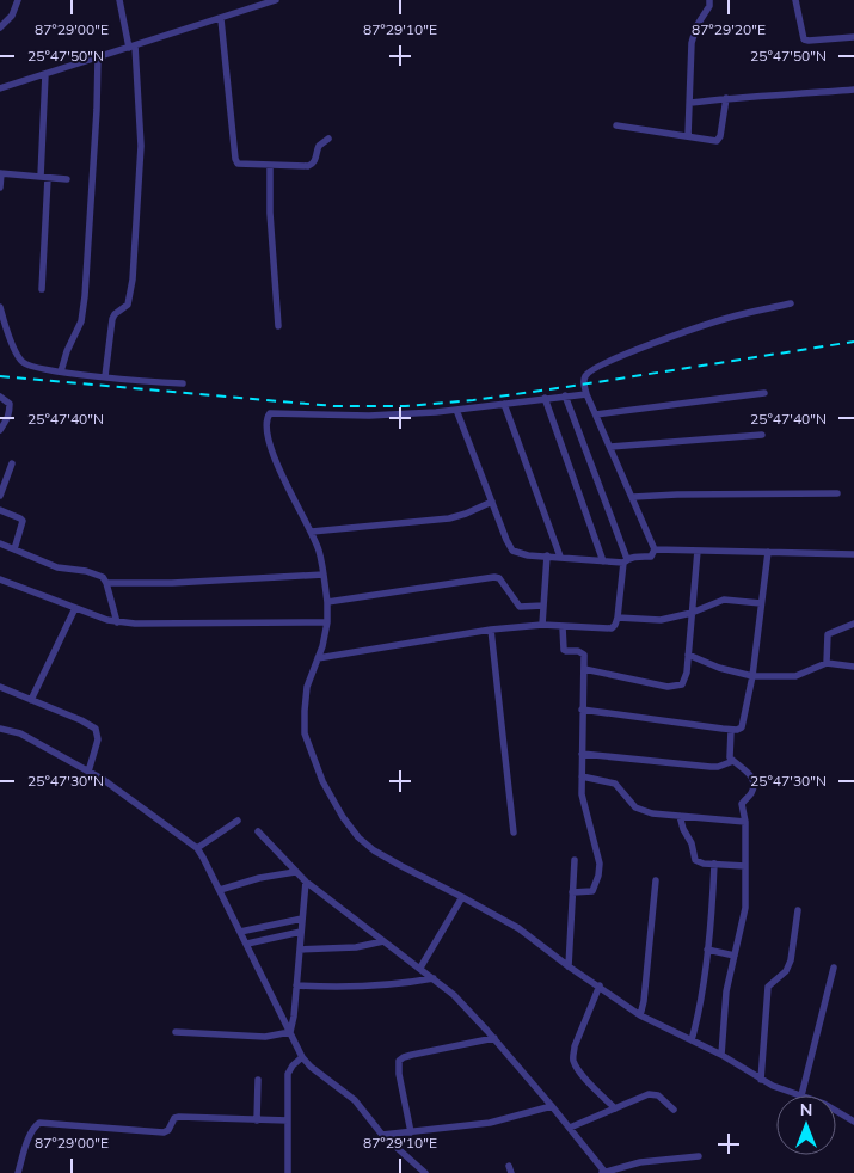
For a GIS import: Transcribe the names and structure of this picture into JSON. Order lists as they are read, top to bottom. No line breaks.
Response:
{"north":"top","coordinates":["87°29'00\"E","87°29'10\"E","87°29'20\"E","25°47'50\"N","25°47'40\"N","25°47'30\"N"]}
